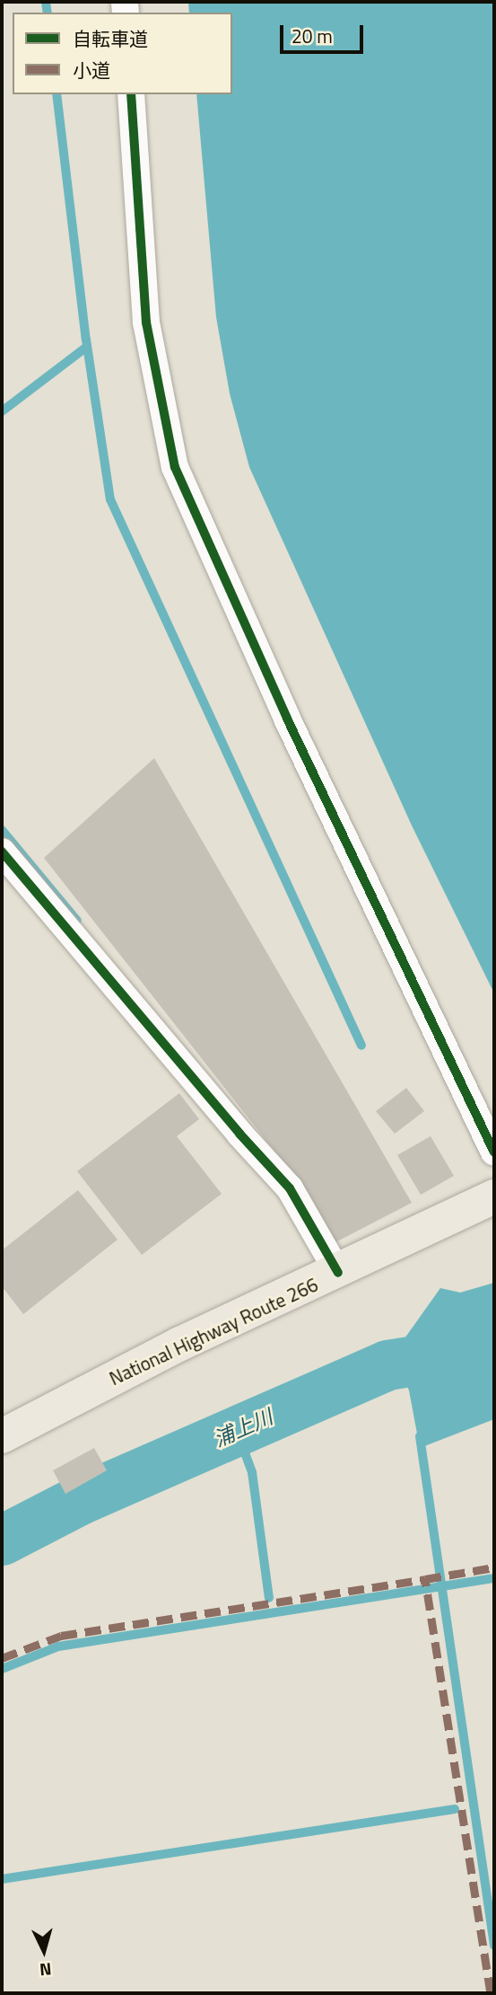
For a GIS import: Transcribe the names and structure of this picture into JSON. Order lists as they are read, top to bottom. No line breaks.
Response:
{"streets":{"highway":["National Highway Route 266"]},"water":["浦上川"],"legend":["自転車道","小道"],"scale_bar":"20 m","north":"bottom"}
